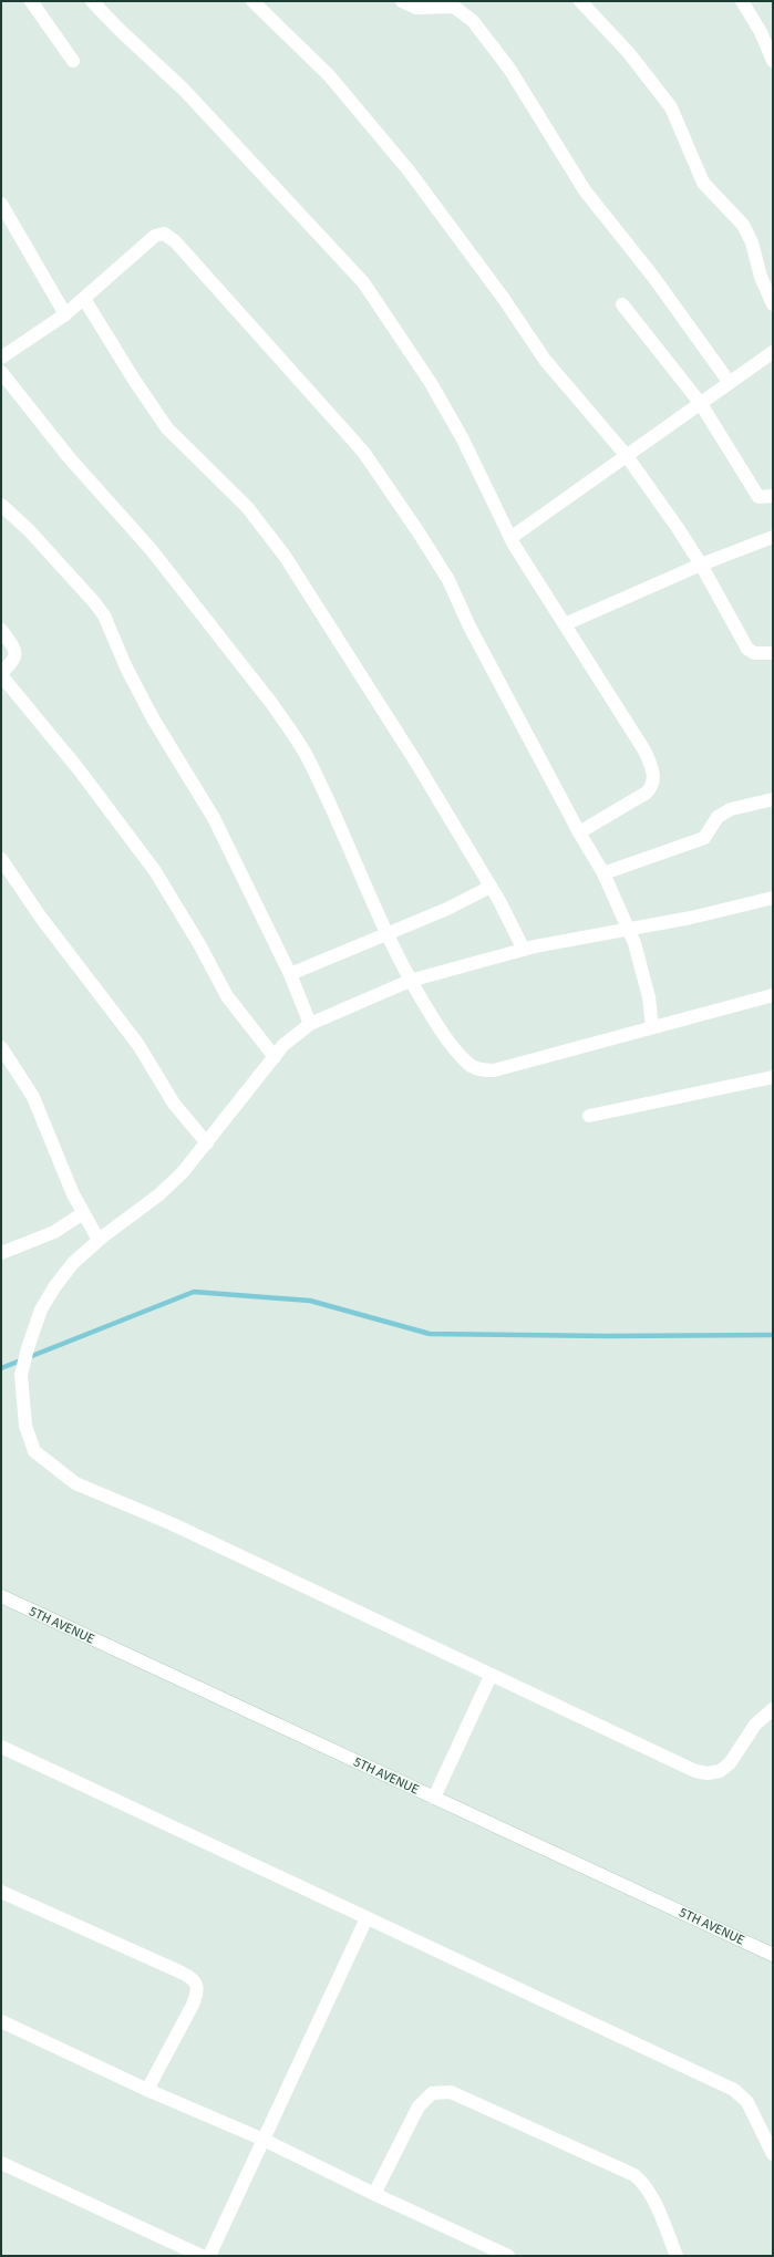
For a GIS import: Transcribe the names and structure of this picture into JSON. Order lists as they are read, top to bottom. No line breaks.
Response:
{"streets":{"street":["5TH AVENUE"]}}
